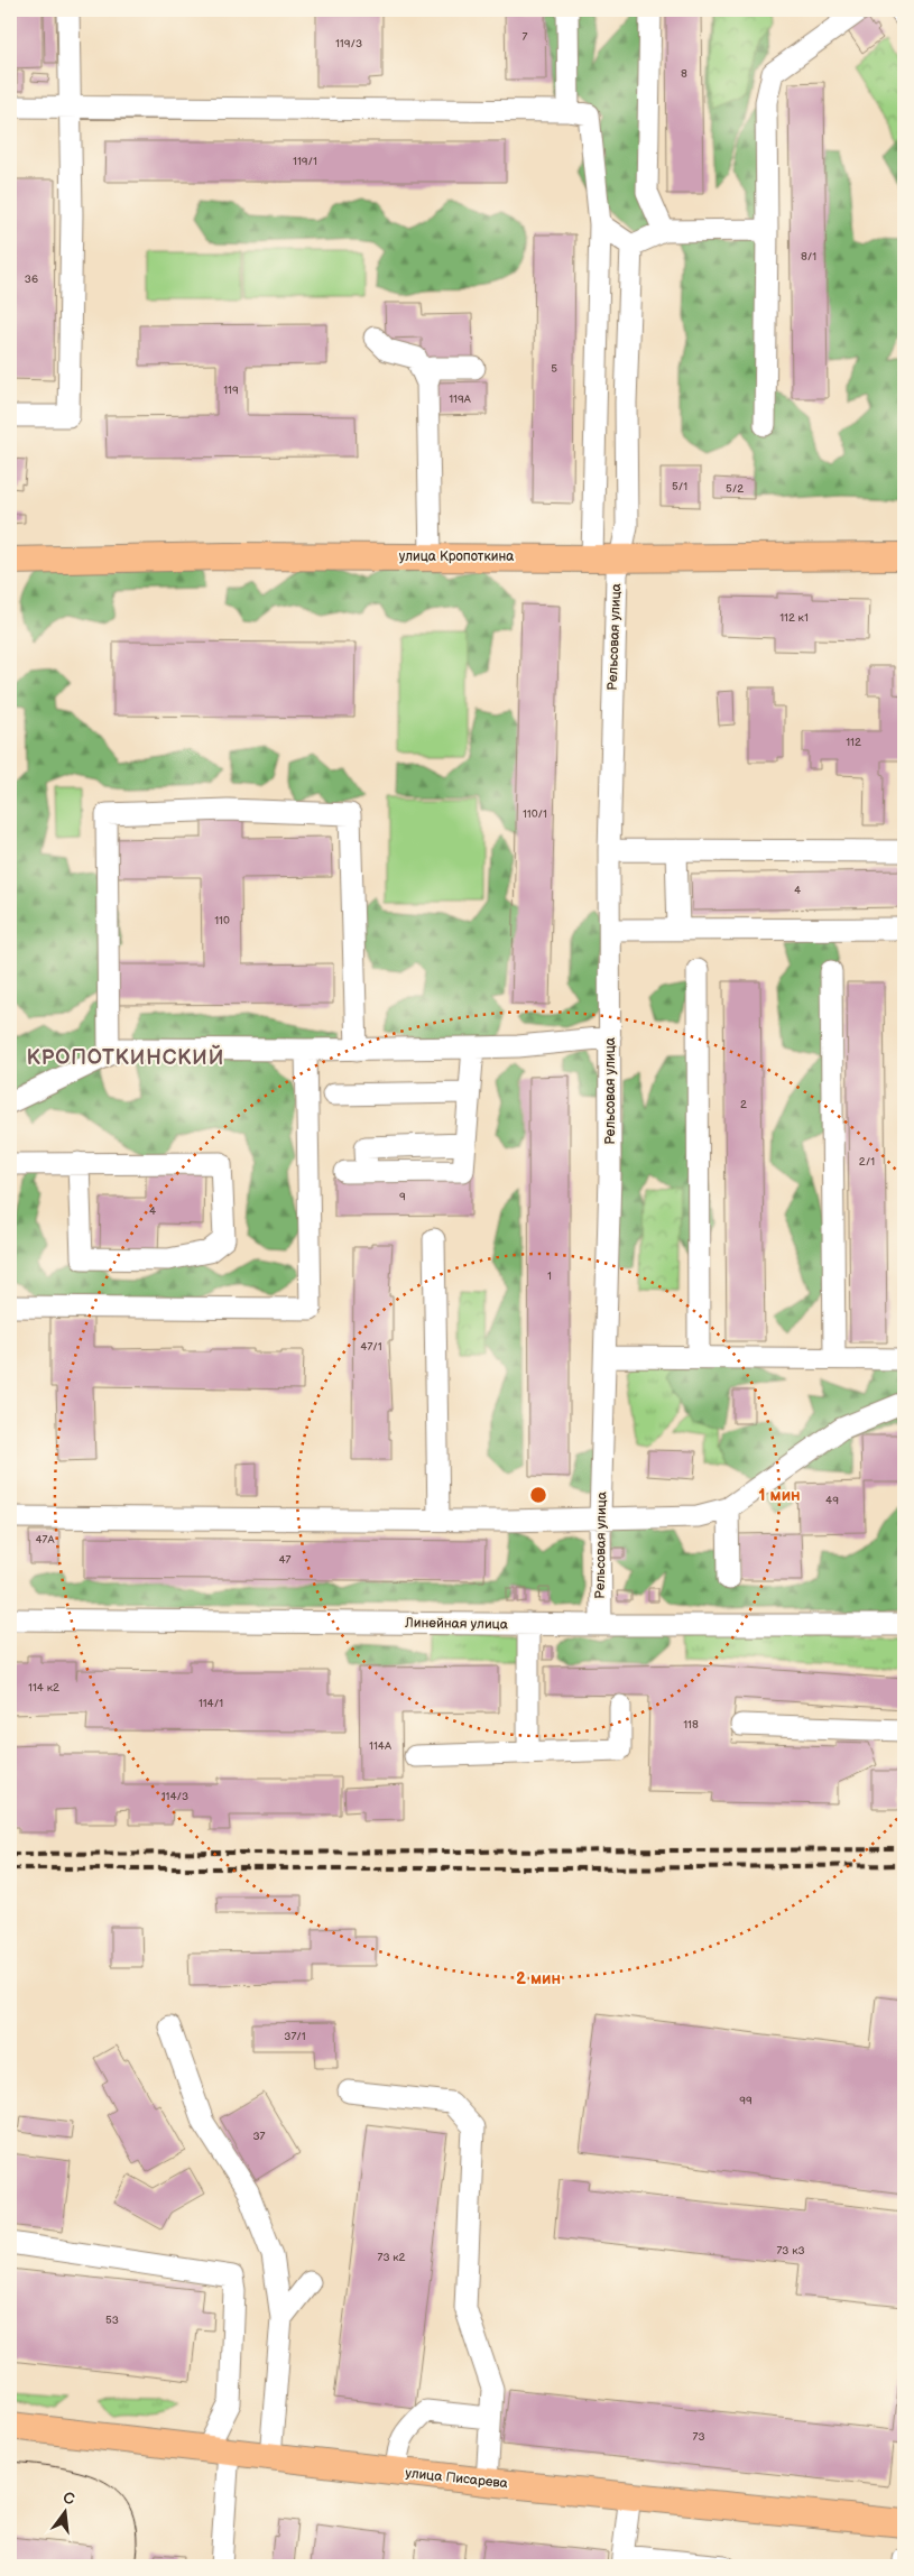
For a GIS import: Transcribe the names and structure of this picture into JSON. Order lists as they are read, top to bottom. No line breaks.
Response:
{"streets":{"main road":["улица Кропоткина","улица Писарева"],"street":["Рельсовая улица","Линейная улица"]},"crossings":[["улица Кропоткина","Рельсовая улица"],["Рельсовая улица","Линейная улица"]],"districts":["КРОПОТКИНСКИЙ"],"house_numbers":["7","119/3","8","119/1","8/1","36","5","119","119А","5/1","5/2","112 к1","112","110/1","4","110","2","2/1","9","4","1","47/1","49","47А","47","114 к2","114/1","118","114А","114/3","37/1","99","37","73 к3","73 к2","53","73"],"north":"top","rings":["1 мин","2 мин"]}
